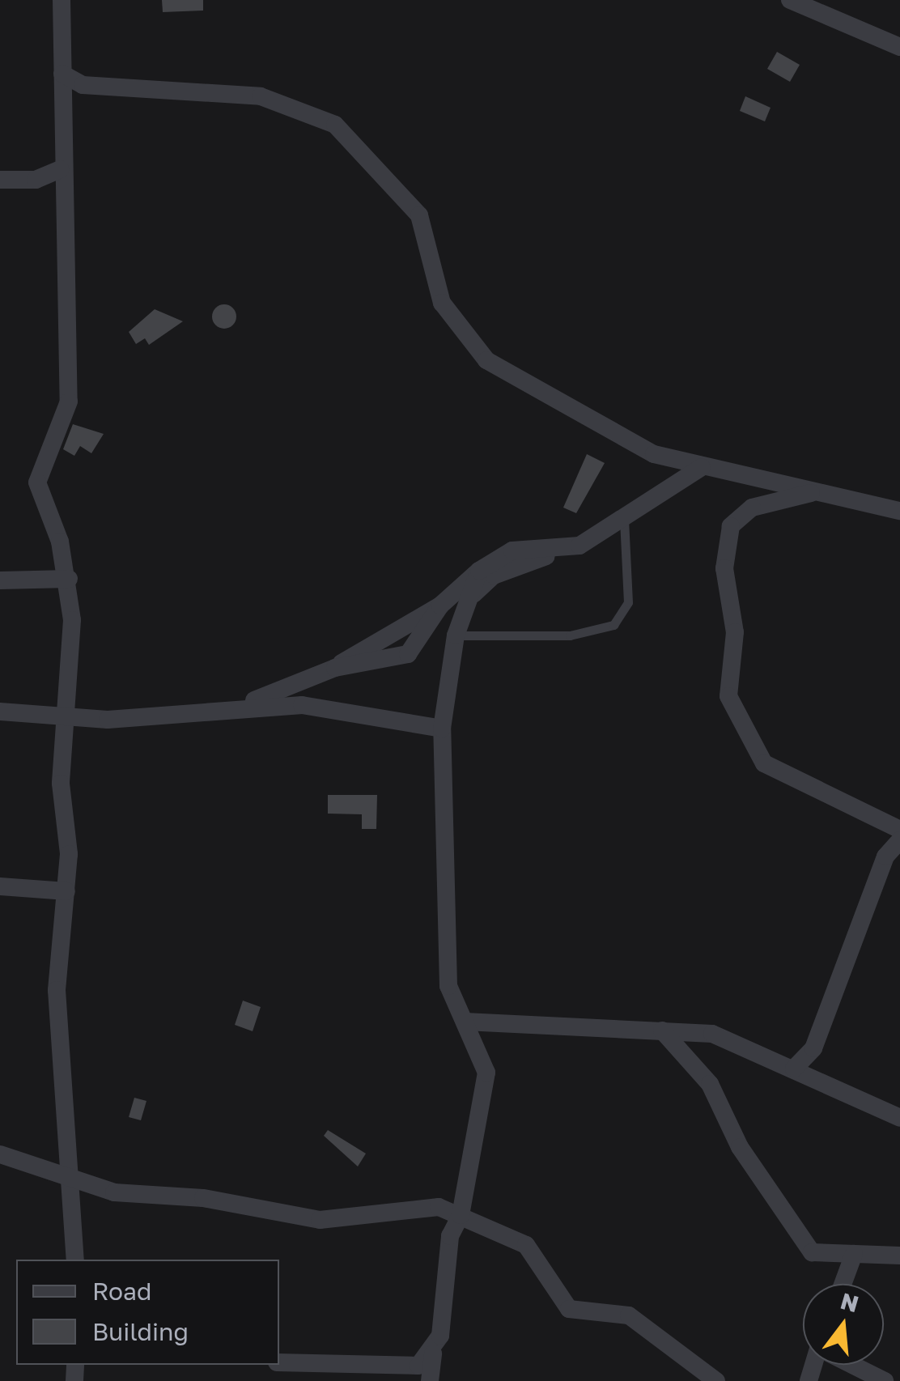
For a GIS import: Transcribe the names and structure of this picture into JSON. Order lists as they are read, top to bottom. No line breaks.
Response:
{"legend":["Road","Building"],"north":"top"}
